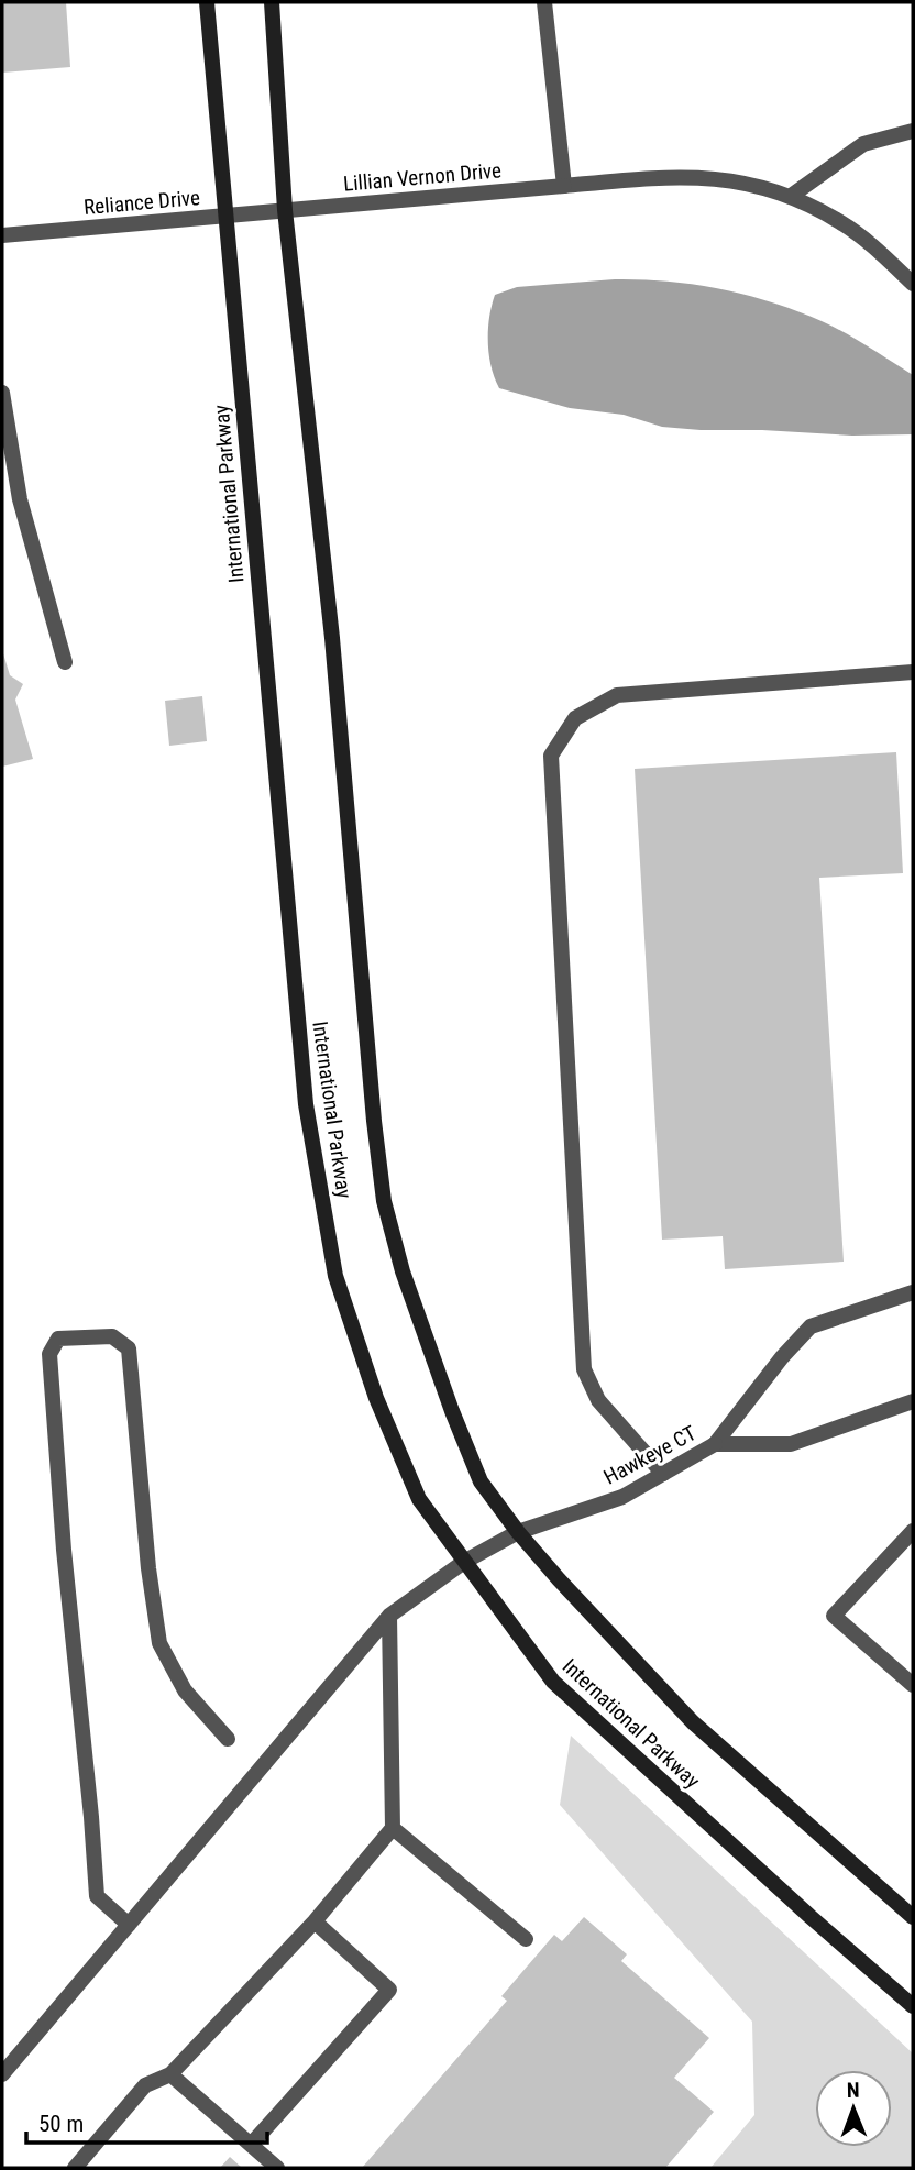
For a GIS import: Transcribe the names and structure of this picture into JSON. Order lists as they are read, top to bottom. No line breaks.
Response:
{"streets":{"main road":["International Parkway"],"street":["Lillian Vernon Drive","Reliance Drive","Hawkeye CT"]},"crossings":[["Lillian Vernon Drive","Reliance Drive"],["Lillian Vernon Drive","International Parkway"],["Reliance Drive","International Parkway"],["International Parkway","Hawkeye CT"]],"scale_bar":"50 m","north":"top"}
